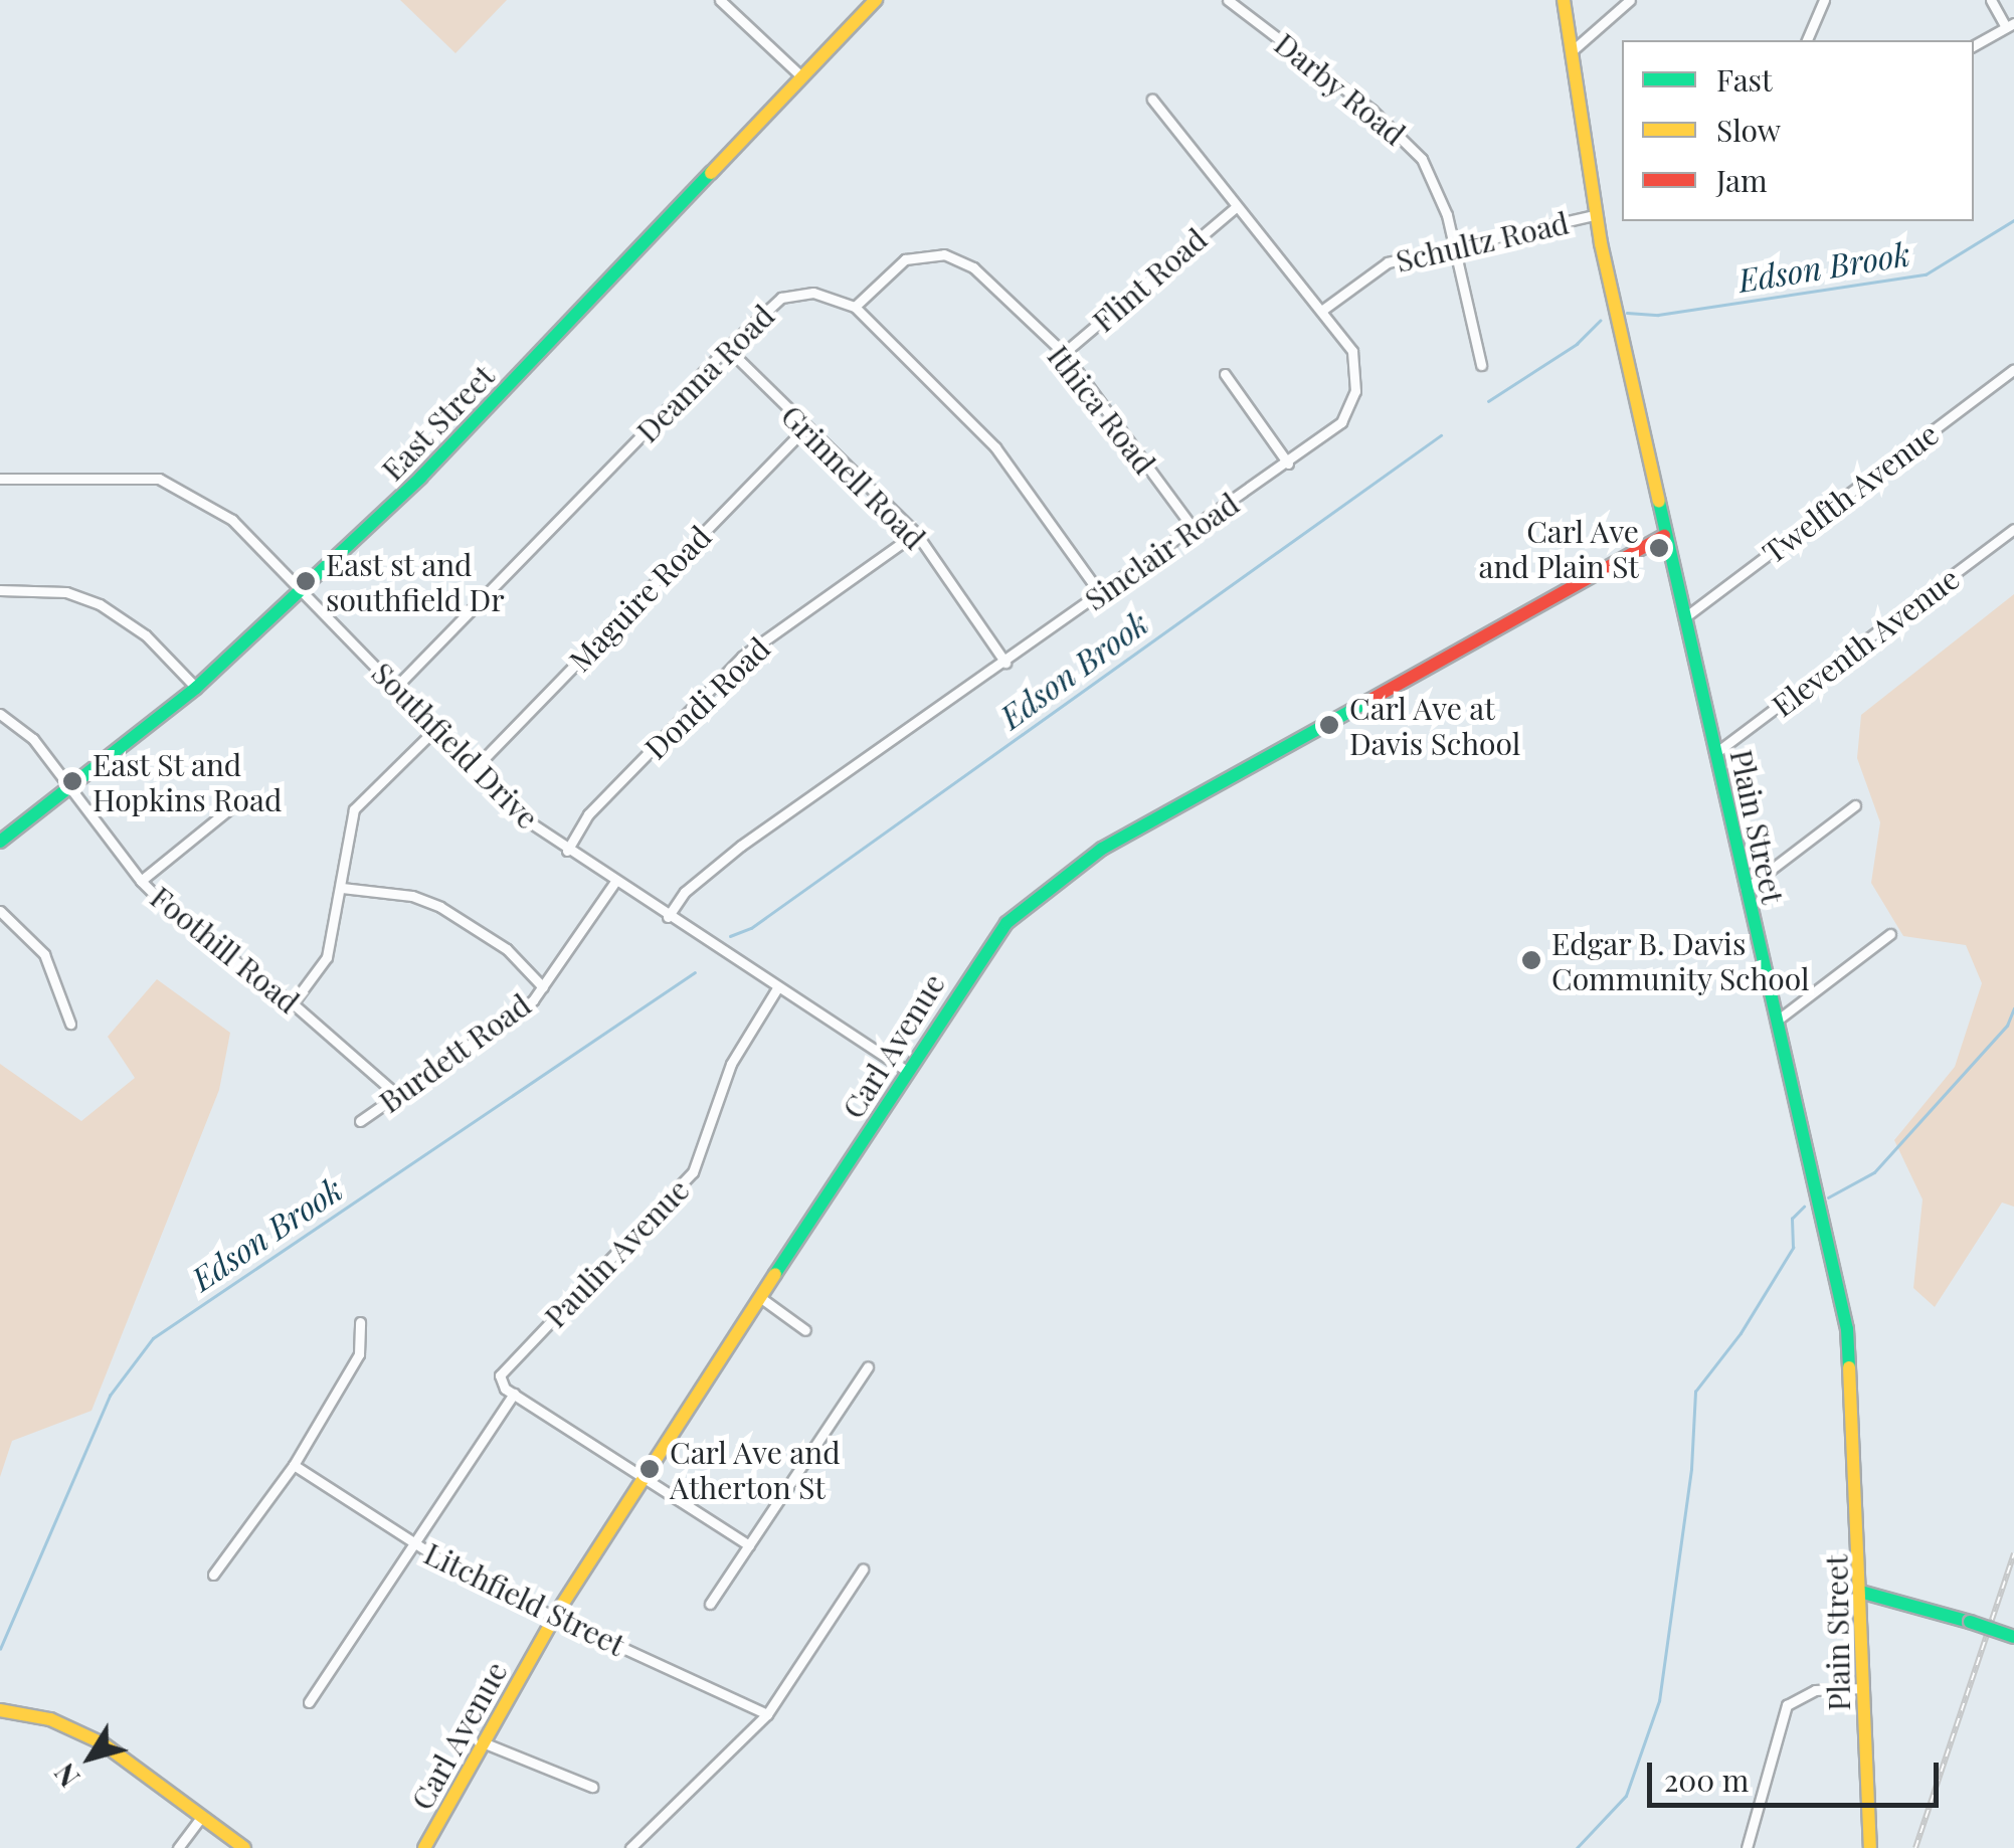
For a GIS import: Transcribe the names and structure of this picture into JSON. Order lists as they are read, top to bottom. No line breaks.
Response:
{"streets":{"street":["Darby Road","Schultz Road","Flint Road","Deanna Road","Ithica Road","East Street","Grinnell Road","Twelfth Avenue","Sinclair Road","Maguire Road","Eleventh Avenue","Dondi Road","Southfield Drive","Plain Street","Foothill Road","Carl Avenue","Burdett Road","Paulin Avenue","Litchfield Street"]},"crossings":[["Darby Road","Schultz Road"],["Schultz Road","Sinclair Road"],["Schultz Road","Plain Street"],["Flint Road","Ithica Road"],["Flint Road","Sinclair Road"],["Deanna Road","Ithica Road"],["Deanna Road","Grinnell Road"],["Deanna Road","Sinclair Road"],["Deanna Road","Southfield Drive"],["Ithica Road","Sinclair Road"],["East Street","Southfield Drive"],["East Street","Foothill Road"],["Grinnell Road","Sinclair Road"],["Grinnell Road","Maguire Road"],["Grinnell Road","Dondi Road"],["Twelfth Avenue","Plain Street"],["Sinclair Road","Southfield Drive"],["Maguire Road","Southfield Drive"],["Eleventh Avenue","Plain Street"],["Dondi Road","Southfield Drive"],["Southfield Drive","Carl Avenue"],["Southfield Drive","Burdett Road"],["Southfield Drive","Paulin Avenue"],["Plain Street","Carl Avenue"],["Foothill Road","Burdett Road"],["Carl Avenue","Litchfield Street"]],"water":["Edson Brook"],"places":["Carl Ave and Plain St","East st and southfield Dr","Carl Ave at Davis School","East St and Hopkins Road","Edgar B. Davis Community School","Carl Ave and Atherton St"],"legend":["Fast","Slow","Jam"],"scale_bar":"200 m","north":"bottom left"}
